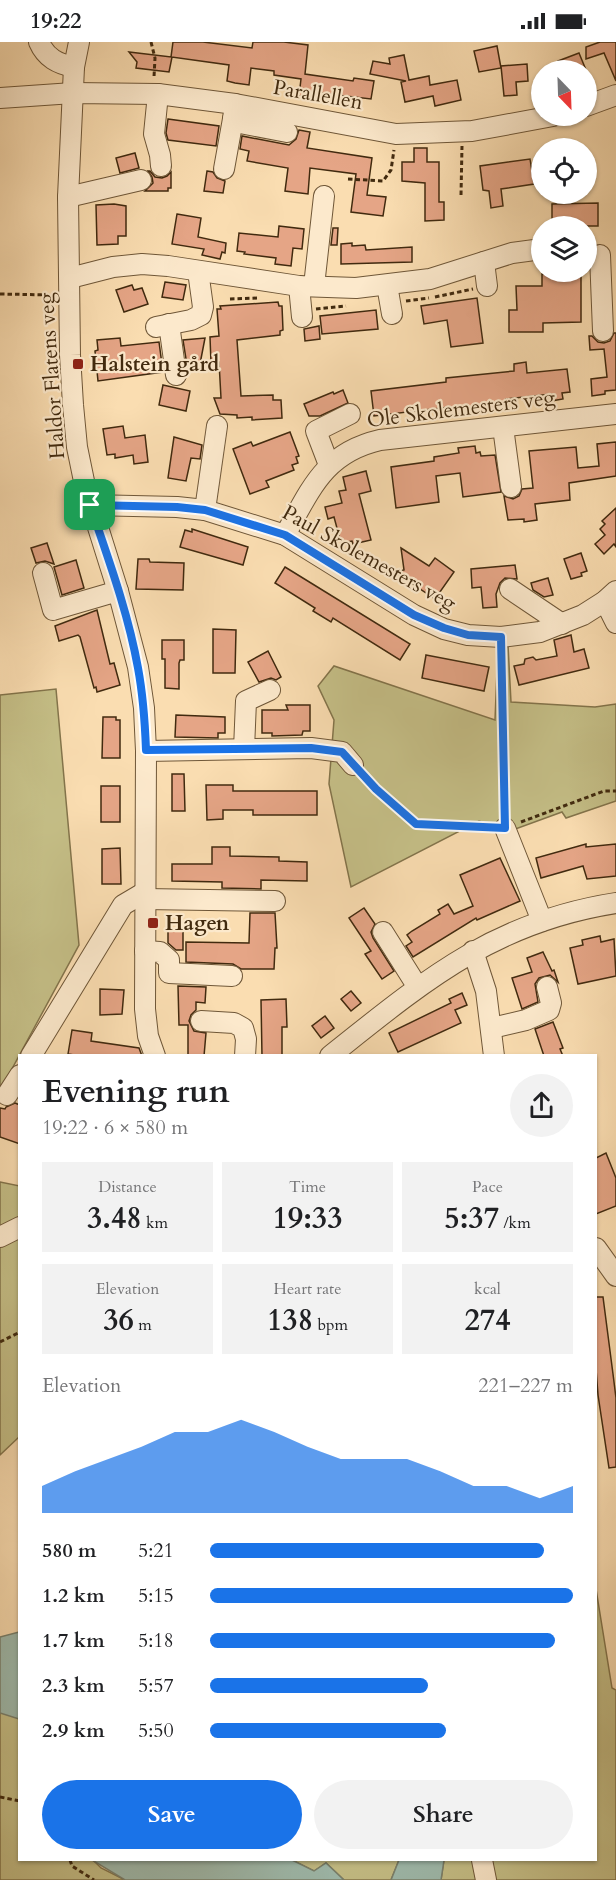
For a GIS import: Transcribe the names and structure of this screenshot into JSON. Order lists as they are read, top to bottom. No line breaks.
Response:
{"streets":{"street":["Parallellen","Haldor Flatens veg","Ole Skolemesters veg","Paul Skolemesters veg"]},"crossings":[["Parallellen","Haldor Flatens veg"],["Haldor Flatens veg","Paul Skolemesters veg"],["Ole Skolemesters veg","Paul Skolemesters veg"]],"places":{"transit":["Halstein gård","Hagen"]},"north":"bottom right","page":{"status":"19:22","heading":["Evening run","19:22 · 6 × 580 m"],"stats":[["Distance","3.48 km"],["Time","19:33"],["Pace","5:37 /km"],["Elevation","36 m"],["Heart rate","138 bpm"],["kcal","274"]],"chart":["Elevation","221–227 m"],"list":[{"name":"580 m","note":"5:21"},{"name":"1.2 km","note":"5:15"},{"name":"1.7 km","note":"5:18"},{"name":"2.3 km","note":"5:57"},{"name":"2.9 km","note":"5:50"}],"buttons":["Save","Share"]}}
